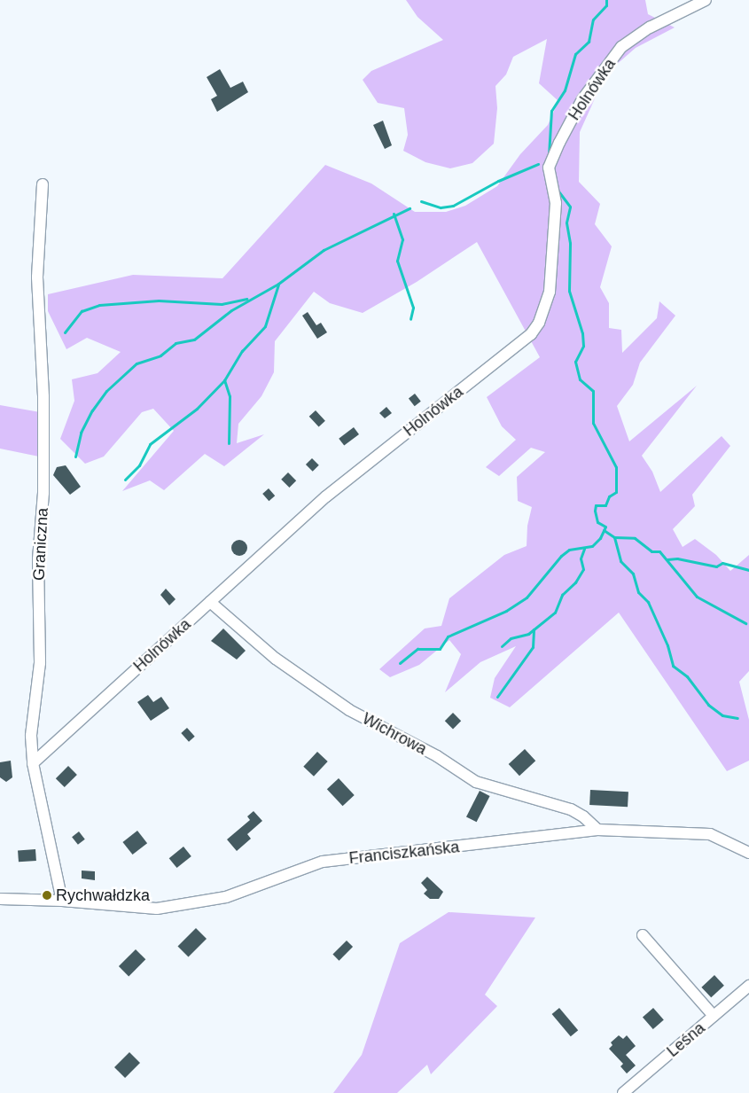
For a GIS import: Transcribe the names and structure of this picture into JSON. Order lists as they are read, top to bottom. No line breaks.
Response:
{"streets":{"street":["Holnówka","Graniczna","Wichrowa","Franciszkańska","Leśna"]},"crossings":[["Holnówka","Graniczna"],["Holnówka","Wichrowa"],["Graniczna","Franciszkańska"],["Wichrowa","Franciszkańska"]],"places":["Rychwałdzka"]}
